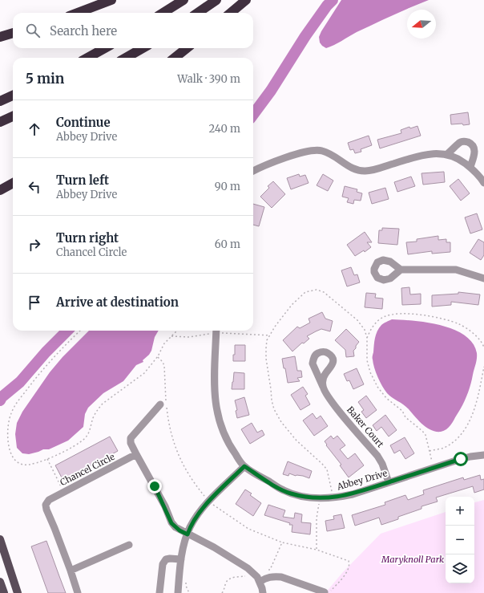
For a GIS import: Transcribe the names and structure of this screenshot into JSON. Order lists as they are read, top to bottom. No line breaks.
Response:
{"streets":{"street":["Baker Court","Chancel Circle","Abbey Drive"]},"crossings":[["Baker Court","Abbey Drive"]],"parks":["Maryknoll Park"],"north":"left","page":{"search":"Search here","heading":["5 min","Walk · 390 m"],"list":[["Continue","Abbey Drive","240 m"],["Turn left","Abbey Drive","90 m"],["Turn right","Chancel Circle","60 m"],"Arrive at destination"],"map_buttons":["+","−"]}}
